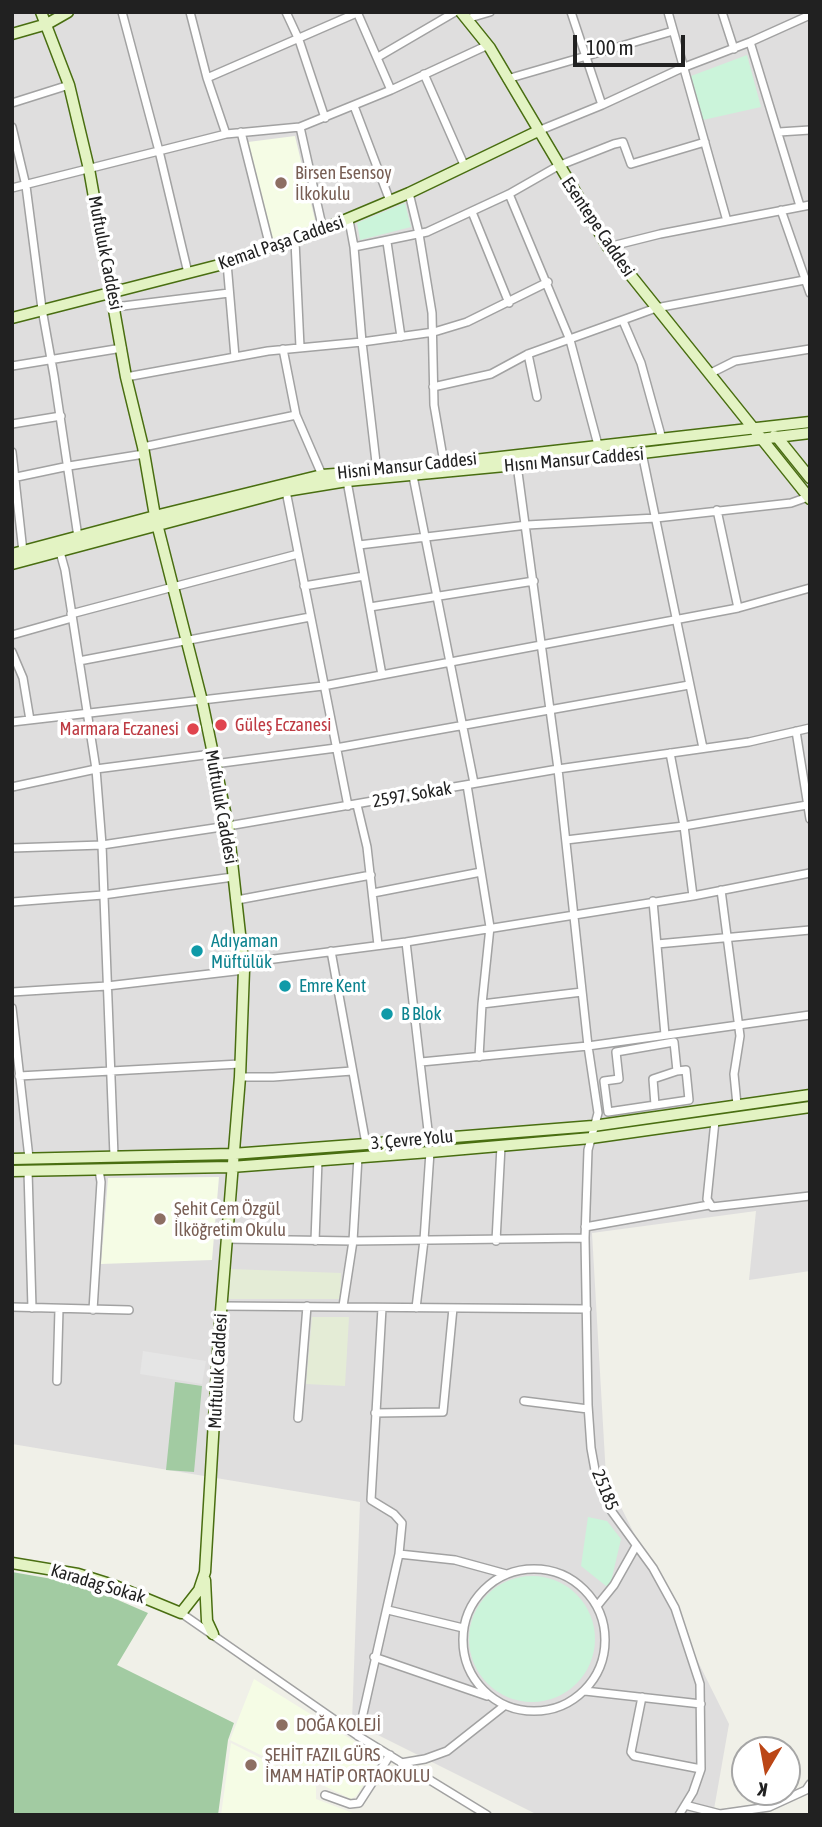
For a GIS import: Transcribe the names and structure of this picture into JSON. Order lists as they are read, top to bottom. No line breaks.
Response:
{"streets":{"main road":["Esentepe Caddesi","Kemal Paşa Caddesi","Muftuluk Caddesi","Hısnı Mansur Caddesi","Hisni Mansur Caddesi","3. Çevre Yolu","Karadag Sokak"],"street":["2597. Sokak","25185"]},"crossings":[["Esentepe Caddesi","Kemal Paşa Caddesi"],["Esentepe Caddesi","Hısnı Mansur Caddesi"],["Esentepe Caddesi","Hisni Mansur Caddesi"],["Kemal Paşa Caddesi","Muftuluk Caddesi"],["Muftuluk Caddesi","Hısnı Mansur Caddesi"],["Muftuluk Caddesi","Hisni Mansur Caddesi"],["Muftuluk Caddesi","2597. Sokak"],["Muftuluk Caddesi","3. Çevre Yolu"],["Muftuluk Caddesi","Karadag Sokak"],["Hısnı Mansur Caddesi","Hisni Mansur Caddesi"],["Hısnı Mansur Caddesi","25185"],["2597. Sokak","25185"],["3. Çevre Yolu","25185"]],"places":["Birsen Esensoy İlkokulu","Güleş Eczanesi","Marmara Eczanesi","Adıyaman Müftülük","Emre Kent","B Blok","Şehit Cem Özgül İlköğretim Okulu","DOĞA KOLEJİ","ŞEHİT FAZIL GÜRS İMAM HATİP ORTAOKULU"],"scale_bar":"100 m","north":"bottom"}
